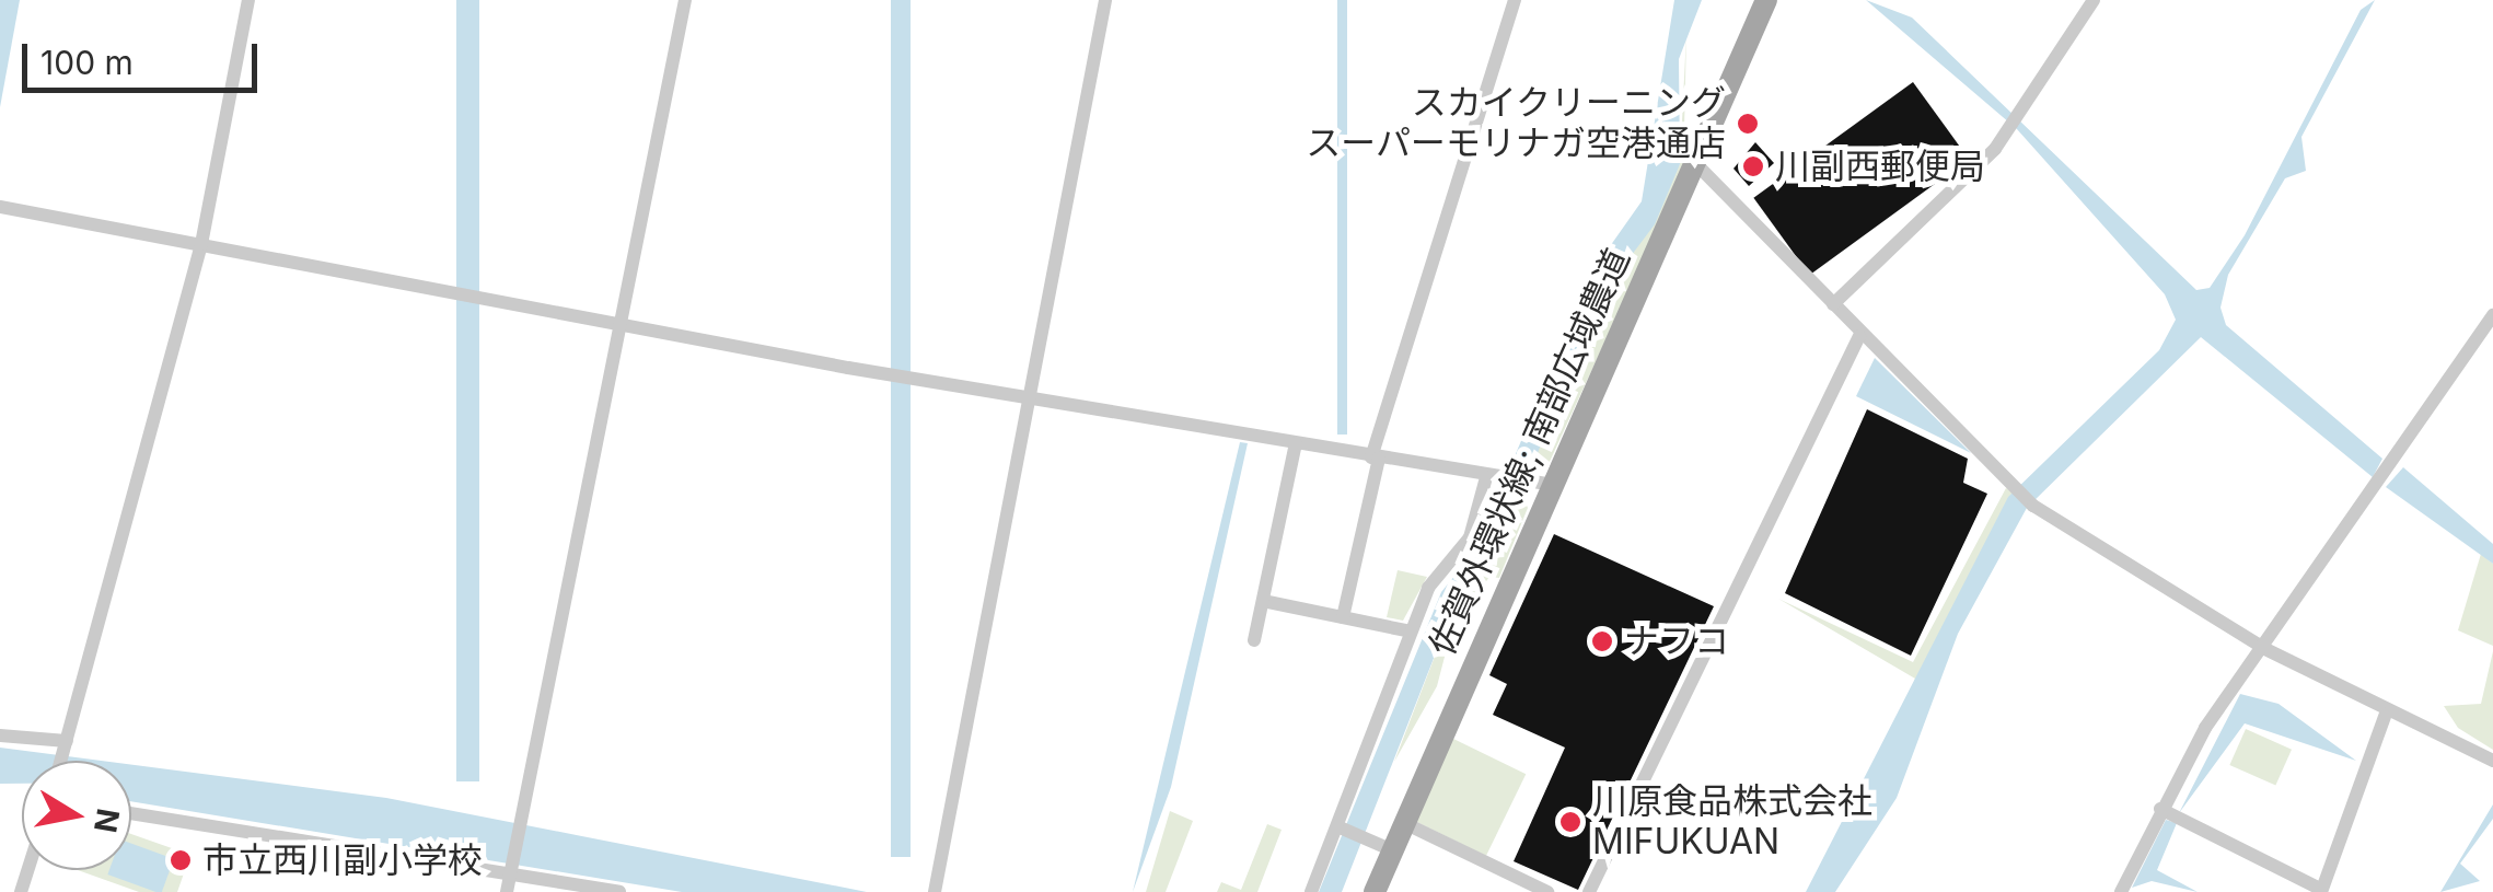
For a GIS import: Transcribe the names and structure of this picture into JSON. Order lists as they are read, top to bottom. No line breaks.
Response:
{"streets":{"main road":["佐賀外環状線; 南部広域農道"]},"places":["スカイクリーニング スーパーモリナガ空港通店","川副西郵便局","ナフコ","川原食品株式会社 MIFUKUAN","市立西川副小学校"],"scale_bar":"100 m","north":"right"}
